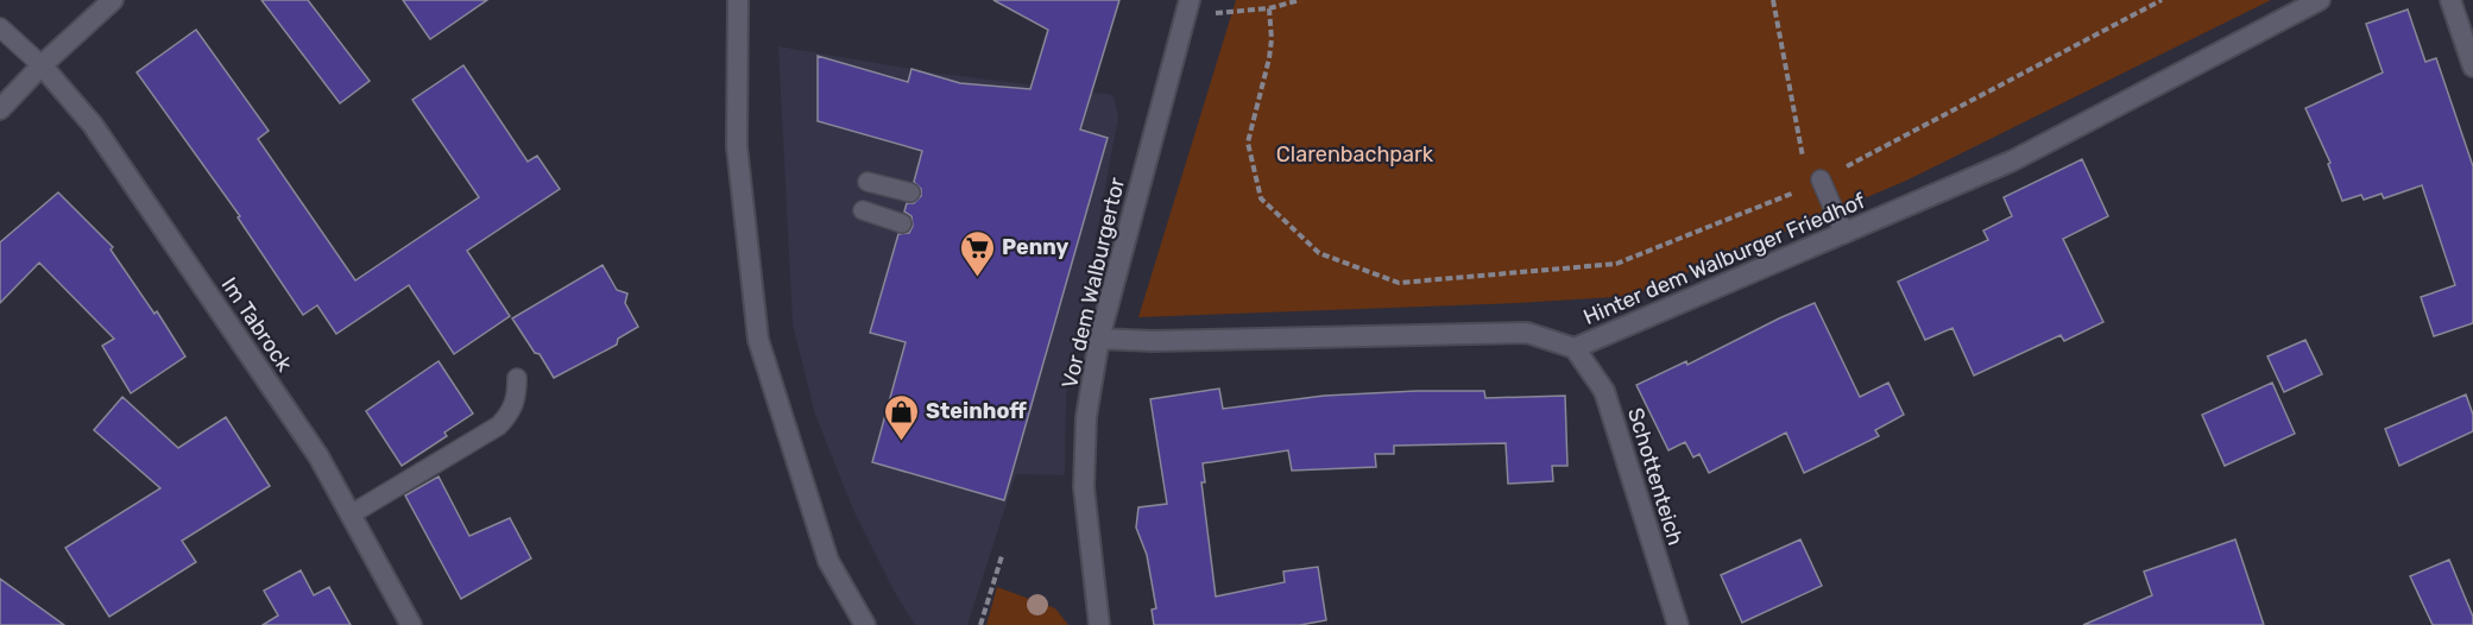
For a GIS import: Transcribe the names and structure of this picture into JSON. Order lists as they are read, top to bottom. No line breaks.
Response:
{"streets":{"street":["Hinter dem Walburger Friedhof","Vor dem Walburgertor","Im Tabrock","Schottenteich"]},"crossings":[["Hinter dem Walburger Friedhof","Vor dem Walburgertor"],["Hinter dem Walburger Friedhof","Schottenteich"]],"parks":["Clarenbachpark"],"places":{"supermarket":["Penny"],"shop":["Steinhoff"]}}
